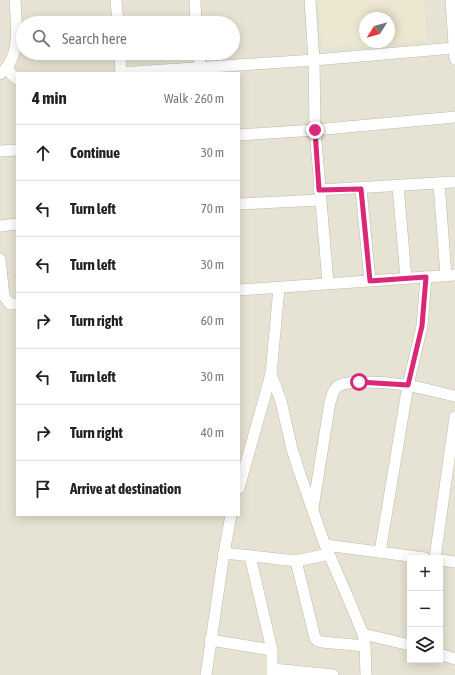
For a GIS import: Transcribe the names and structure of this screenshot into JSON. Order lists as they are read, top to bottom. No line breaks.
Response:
{"north":"bottom left","page":{"search":"Search here","heading":["4 min","Walk · 260 m"],"list":[["Continue","30 m"],["Turn left","70 m"],["Turn left","30 m"],["Turn right","60 m"],["Turn left","30 m"],["Turn right","40 m"],"Arrive at destination"],"map_buttons":["+","−"]}}
